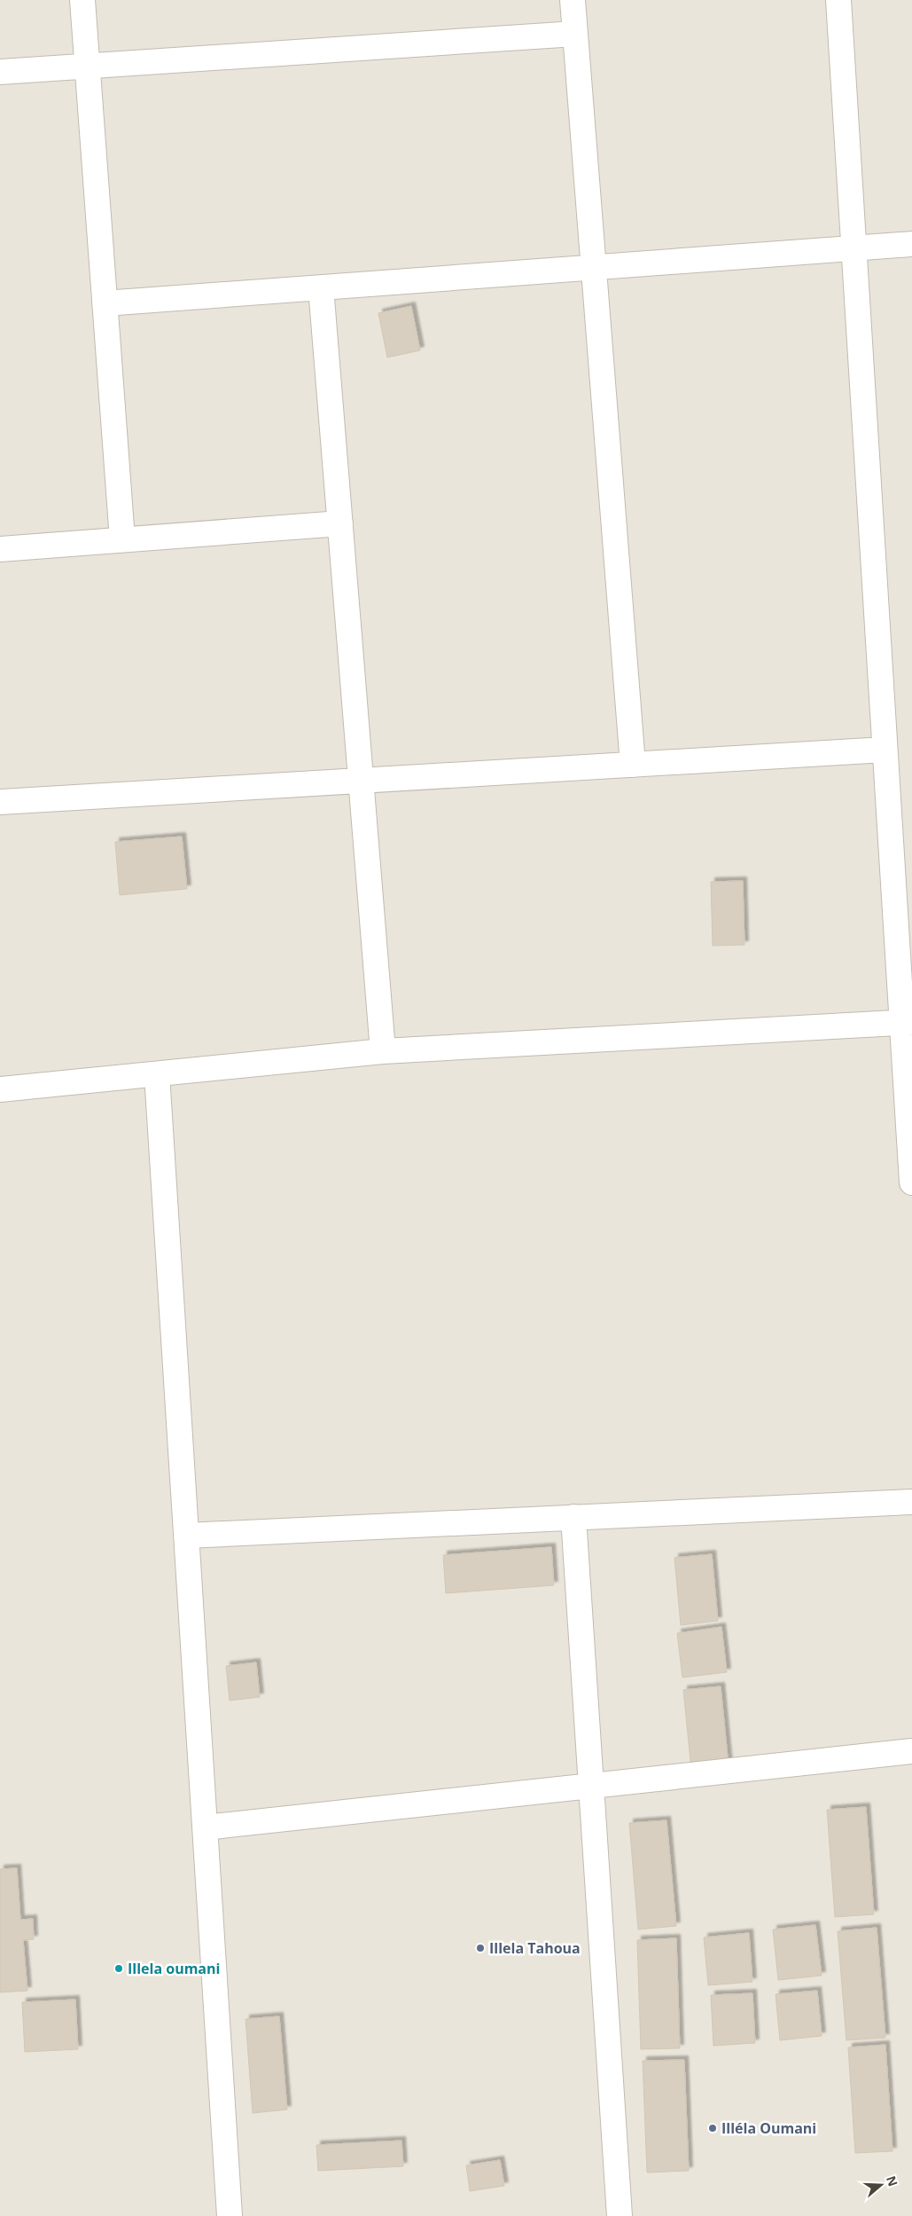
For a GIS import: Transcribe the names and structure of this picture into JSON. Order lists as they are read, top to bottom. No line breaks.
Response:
{"places":["Illela Tahoua","Illela oumani","Illéla Oumani"],"north":"right"}
